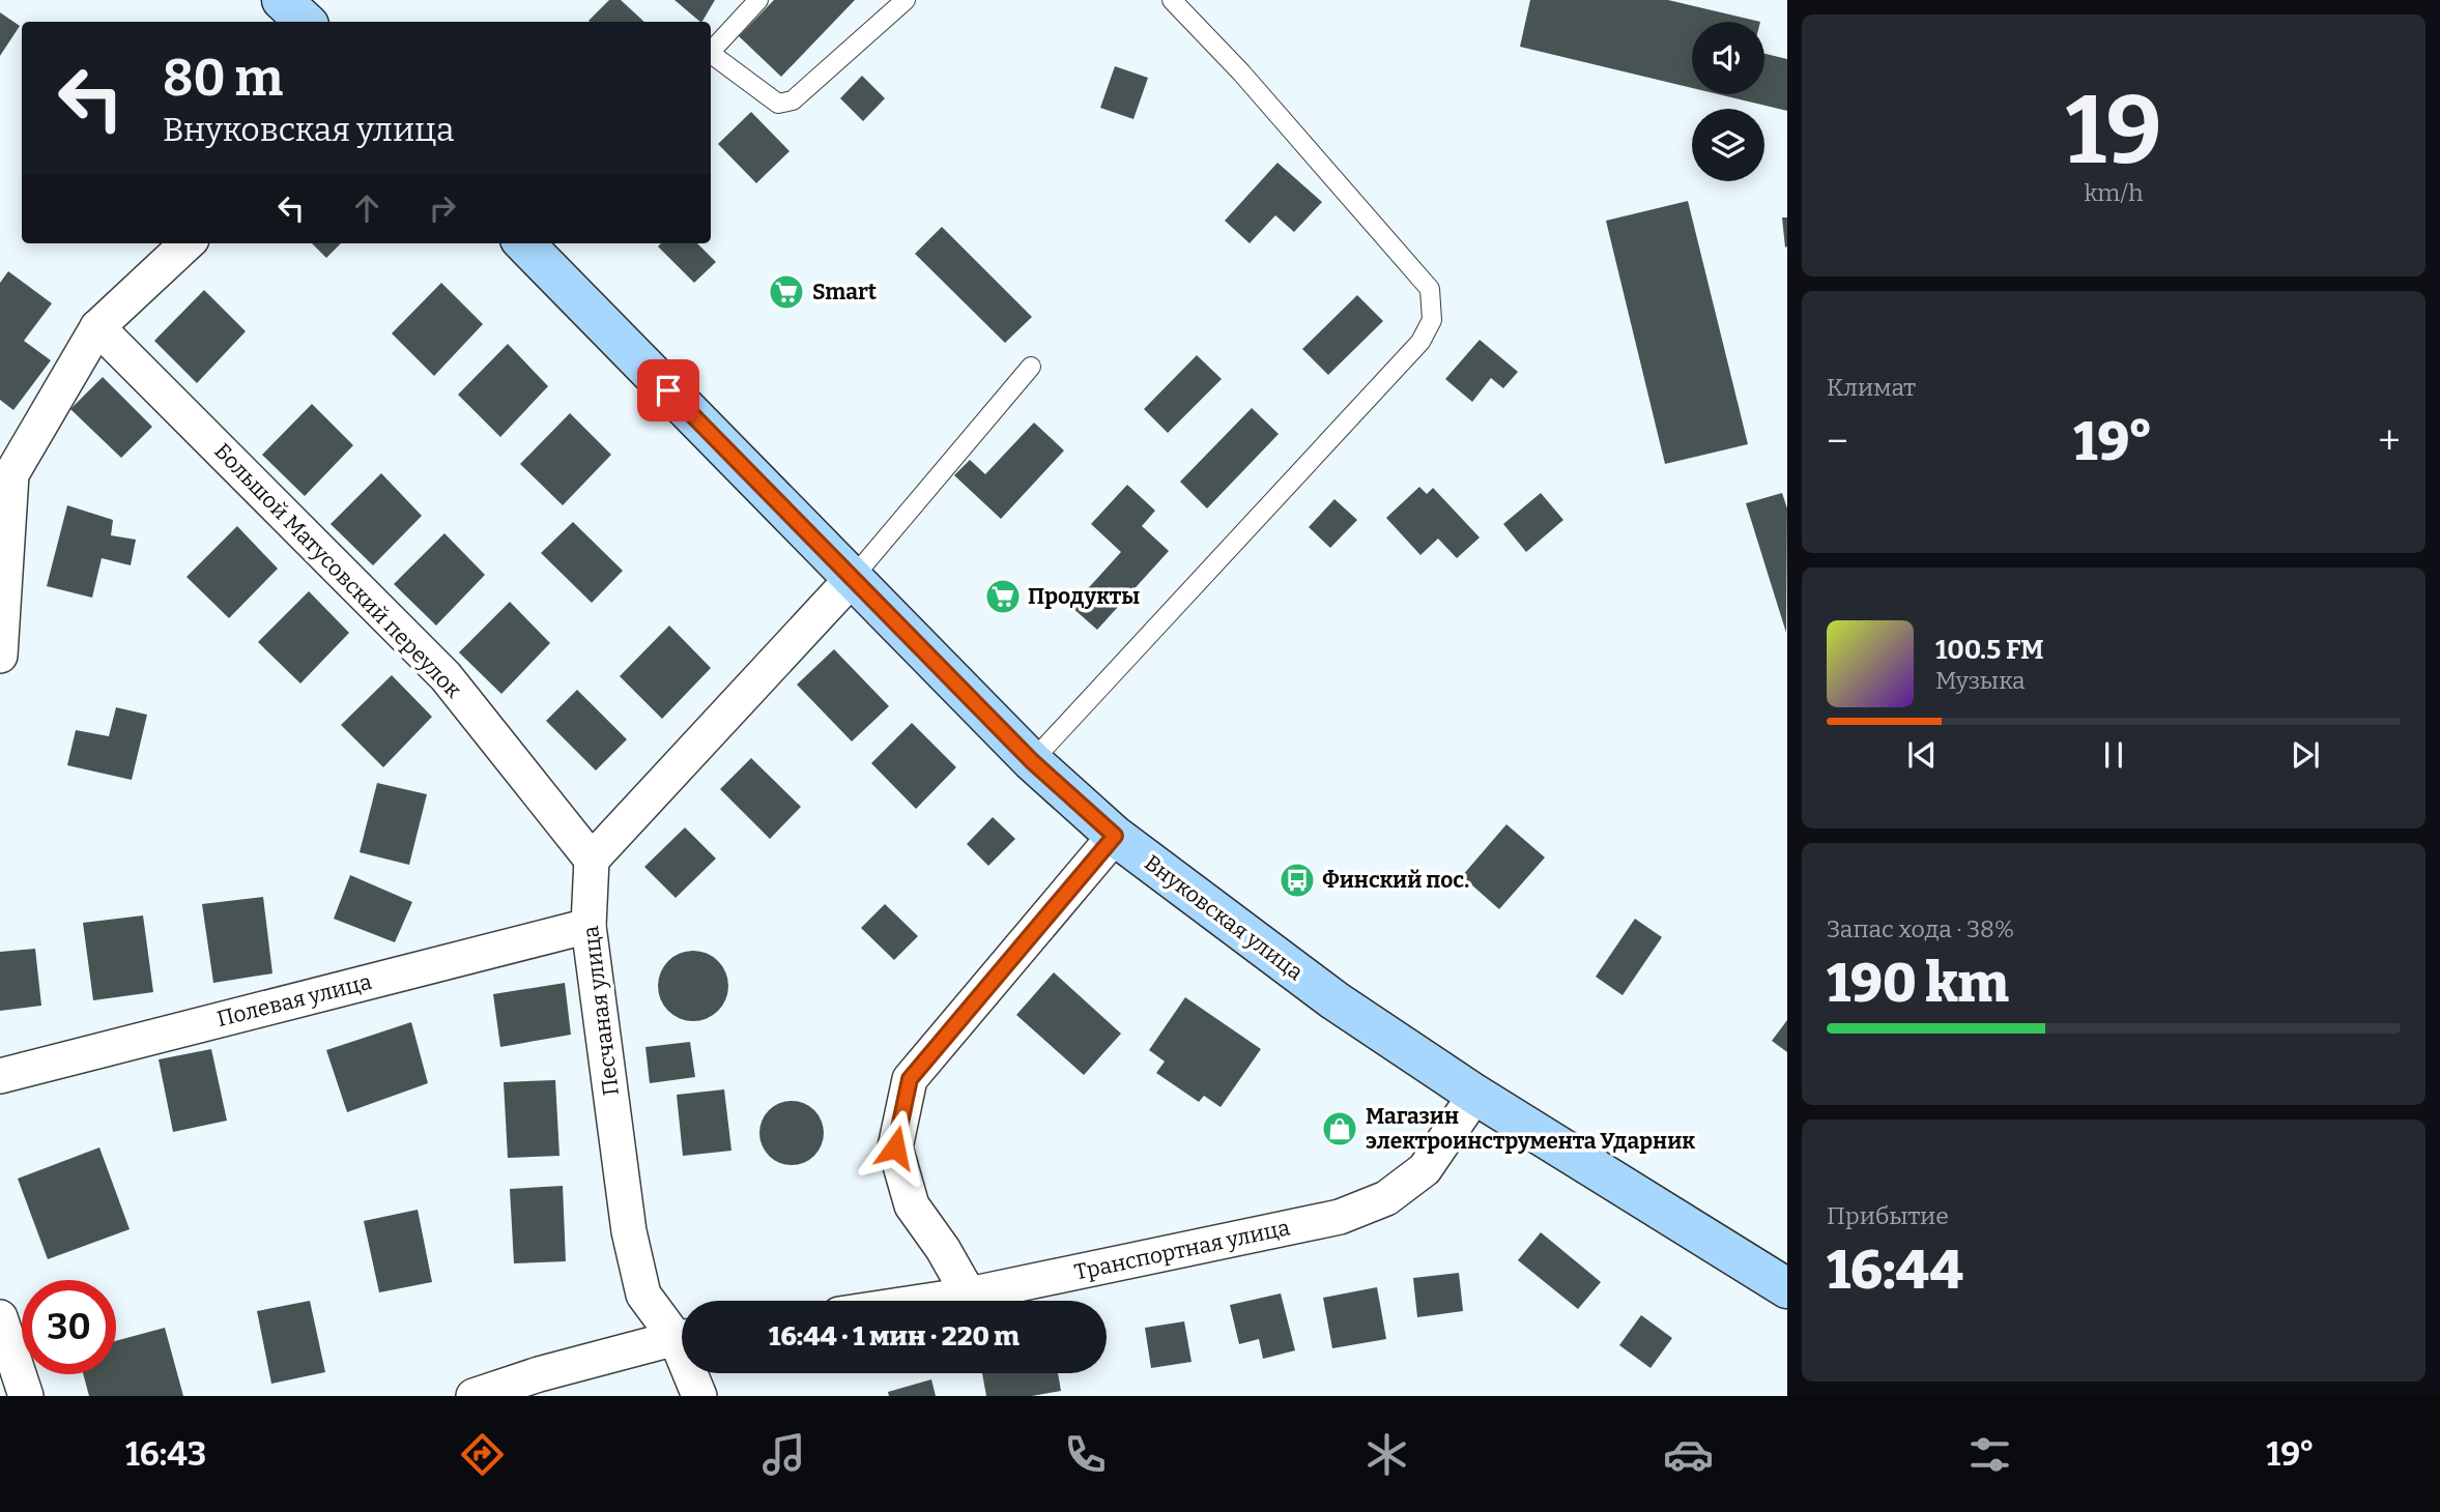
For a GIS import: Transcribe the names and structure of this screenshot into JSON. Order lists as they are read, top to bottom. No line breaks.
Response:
{"streets":{"main road":["Внуковская улица"],"street":["Большой Матусовский переулок","Полевая улица","Песчаная улица","Транспортная улица"]},"crossings":[["Большой Матусовский переулок","Песчаная улица"],["Внуковская улица","Транспортная улица"],["Полевая улица","Песчаная улица"]],"places":{"supermarket":["Smart","Продукты"],"bus stop":["Финский пос."],"shop":["Магазин электроинструмента Ударник"]},"page":{"tile":[["19","km/h"],"Климат",["Запас хода · 38%","190 km"],["Прибытие","16:44"]],"turn":["80 m","Внуковская улица"],"heat":["−","19°","+"],"song":["100.5 FM","Музыка"],"limit":"30","trip":"16:44 · 1 мин · 220 m","tabs":["16:43","19°"]}}
